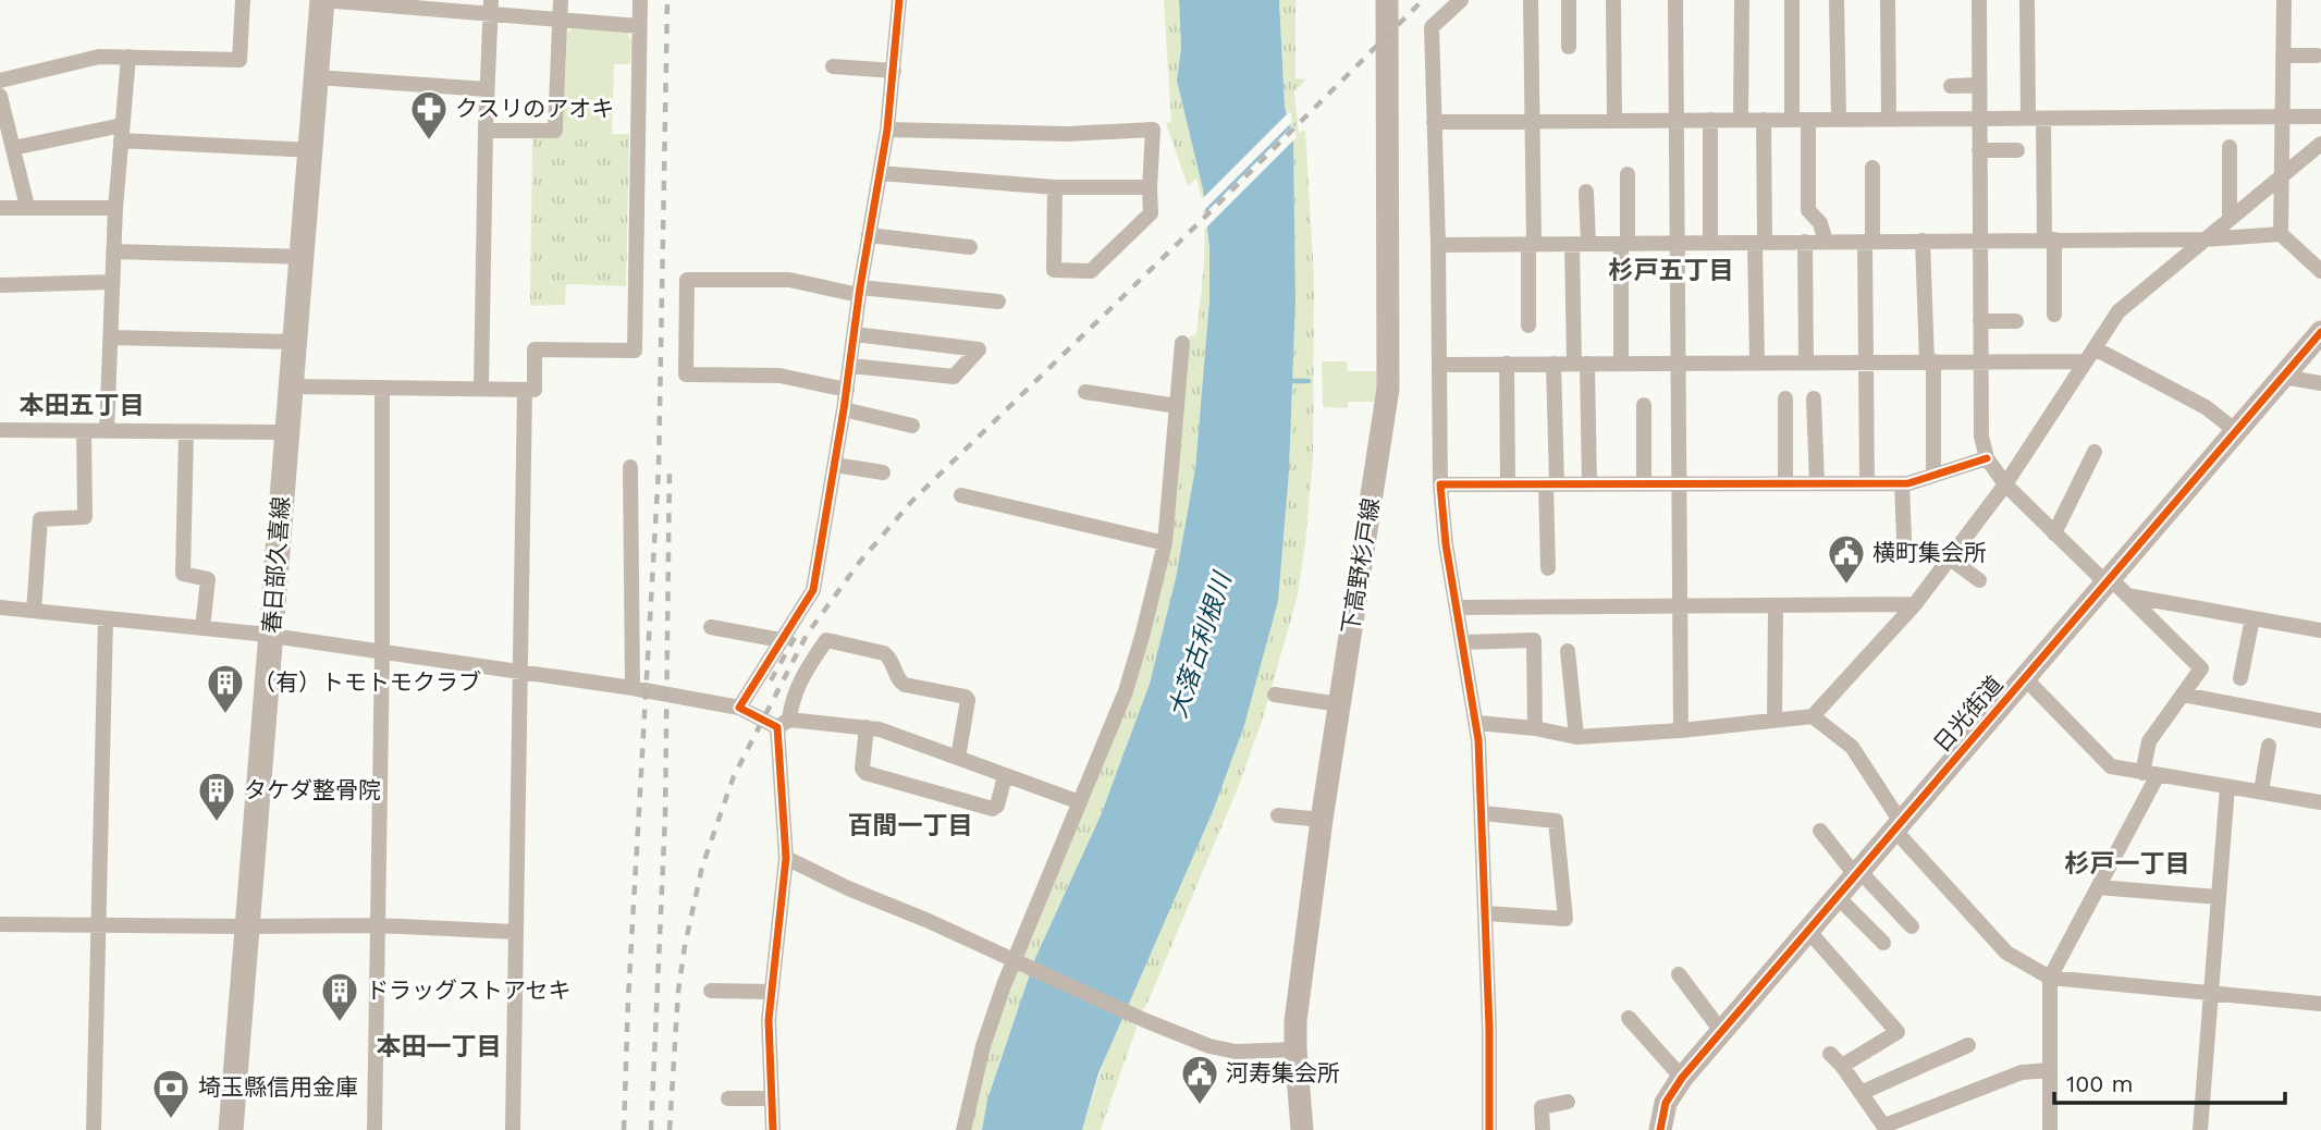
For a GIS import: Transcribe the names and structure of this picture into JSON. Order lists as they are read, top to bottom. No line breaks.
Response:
{"streets":{"main road":["春日部久喜線","下高野杉戸線","日光街道"]},"districts":["杉戸五丁目","本田五丁目","百間一丁目","杉戸一丁目","本田一丁目"],"water":["大落古利根川"],"places":{"pharmacy":["クスリのアオキ"],"public building":["横町集会所","河寿集会所"],"building":["（有）トモトモクラブ","タケダ整骨院","ドラッグストアセキ"],"bank":["埼玉縣信用金庫"]},"scale_bar":"100 m"}
